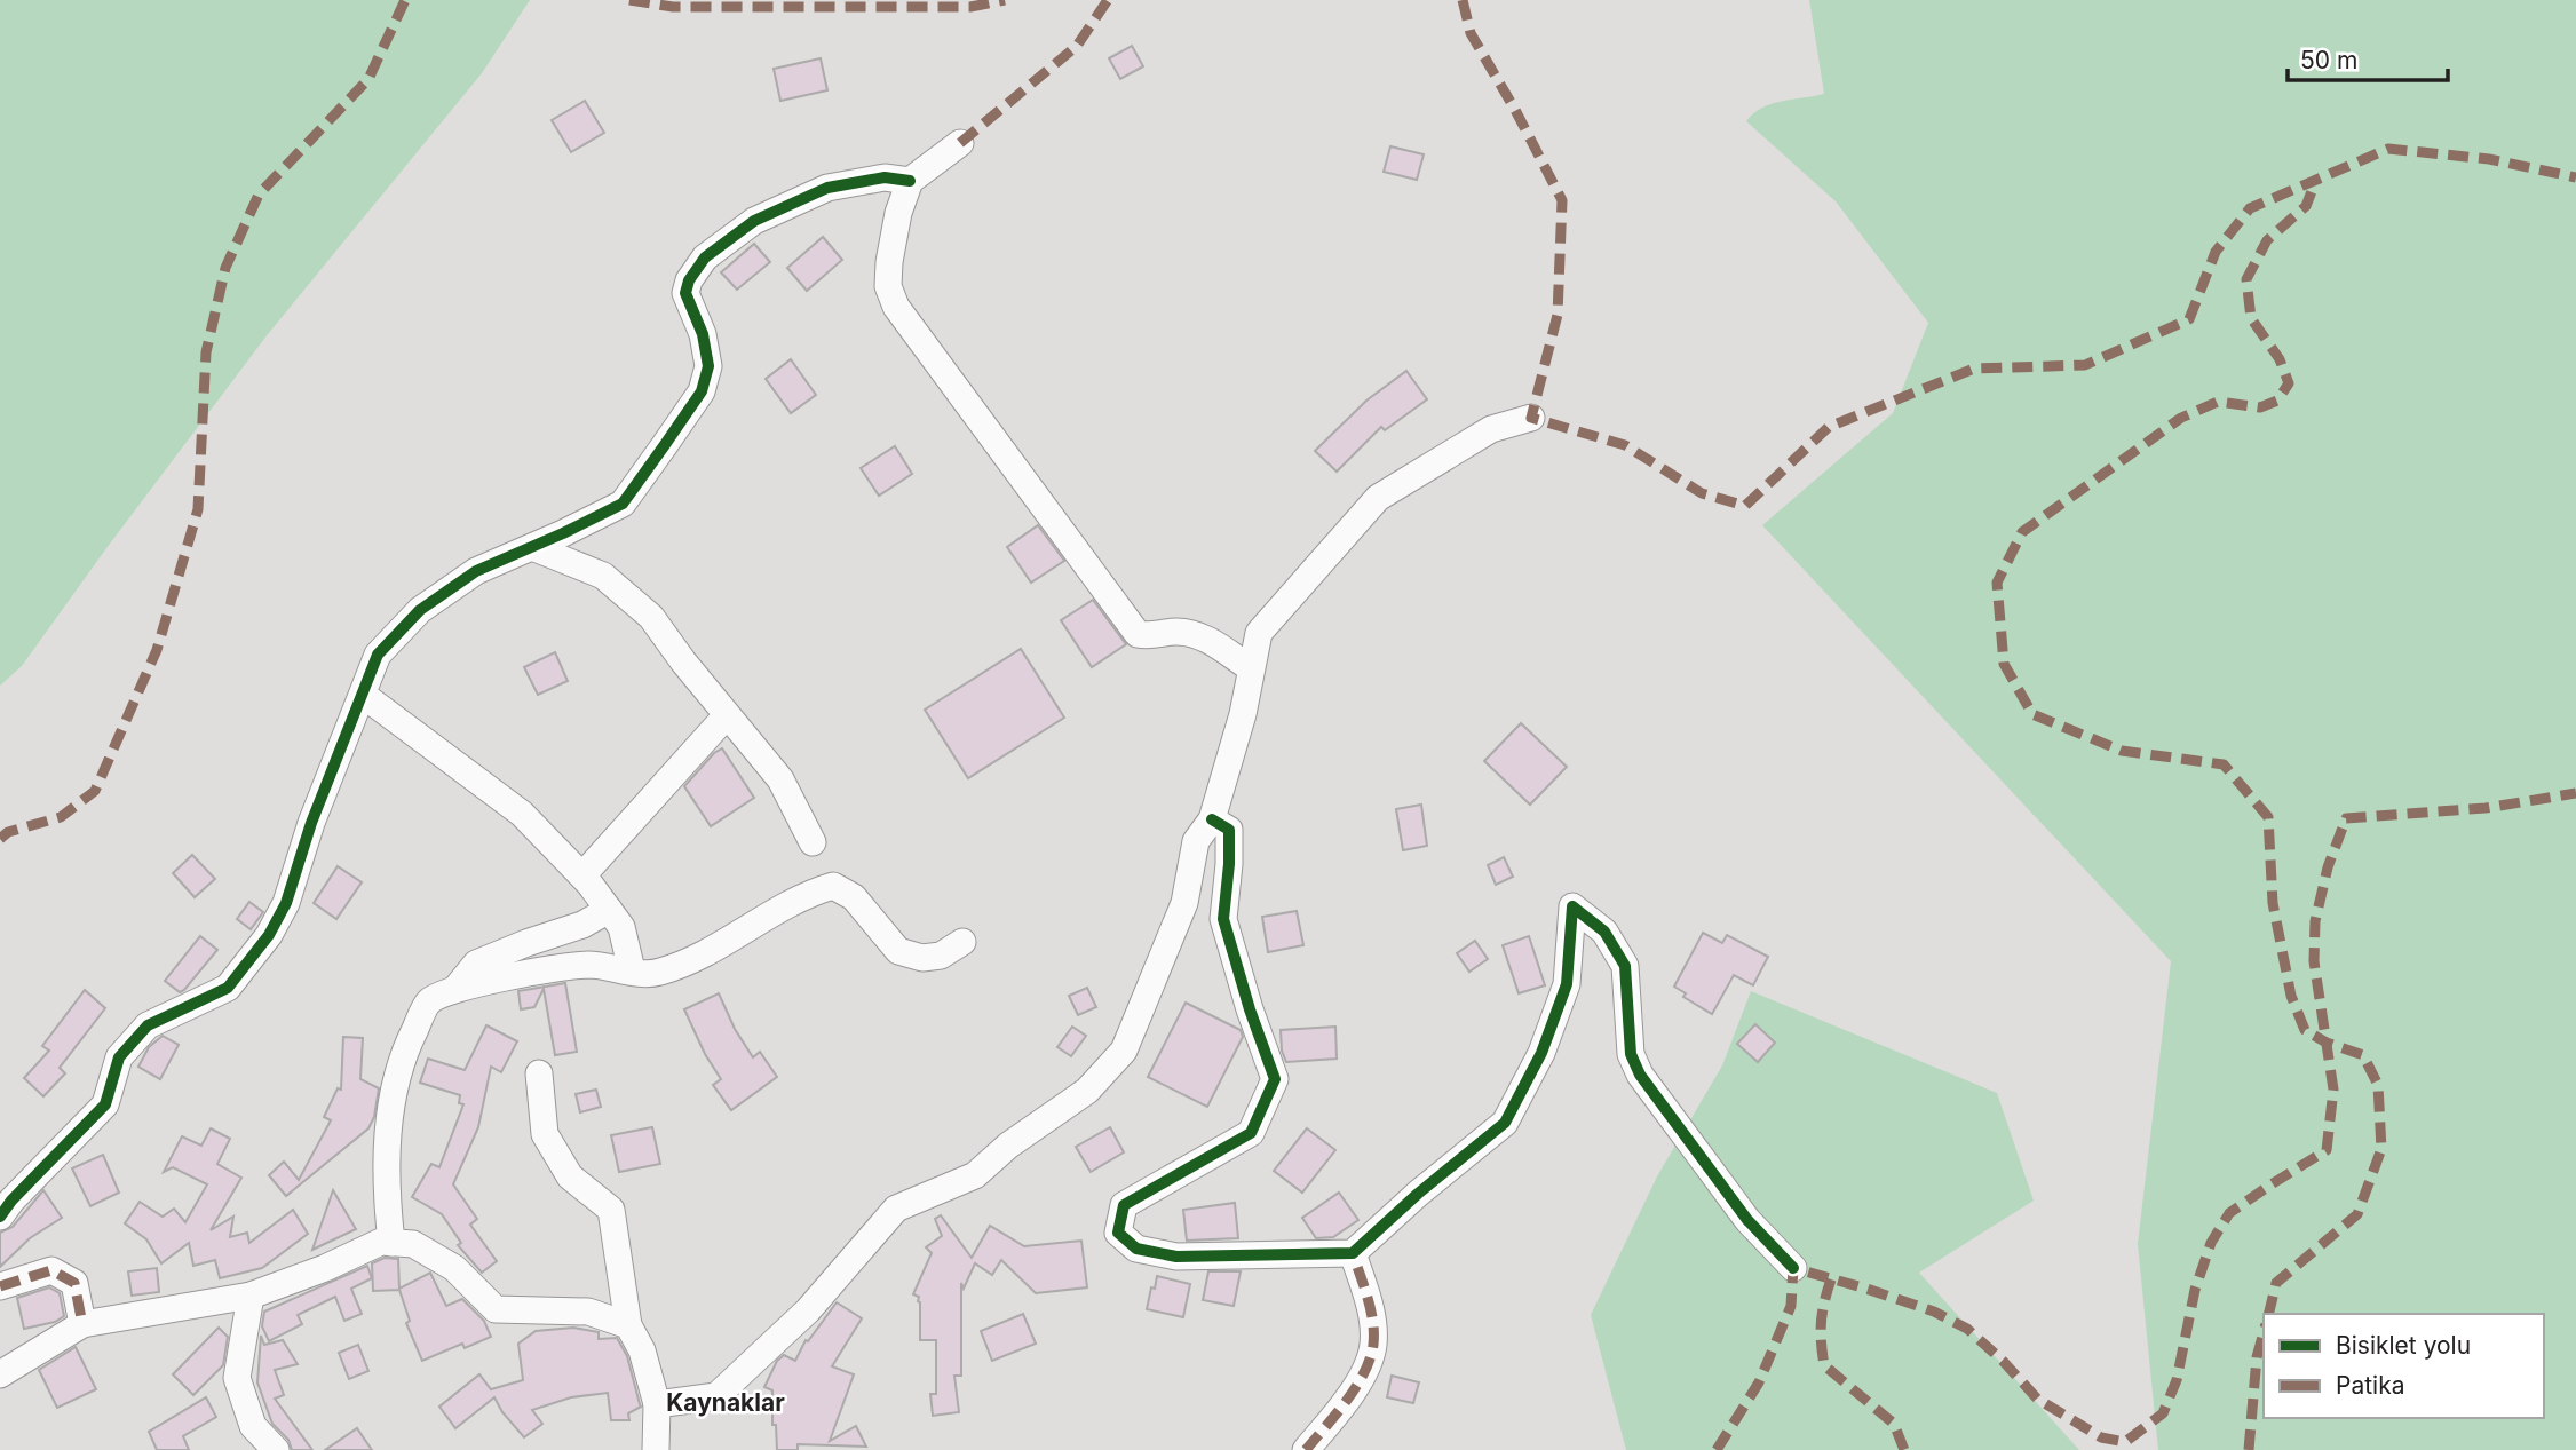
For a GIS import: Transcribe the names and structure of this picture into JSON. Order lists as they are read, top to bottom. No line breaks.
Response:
{"districts":["Kaynaklar"],"legend":["Bisiklet yolu","Patika"],"scale_bar":"50 m"}
